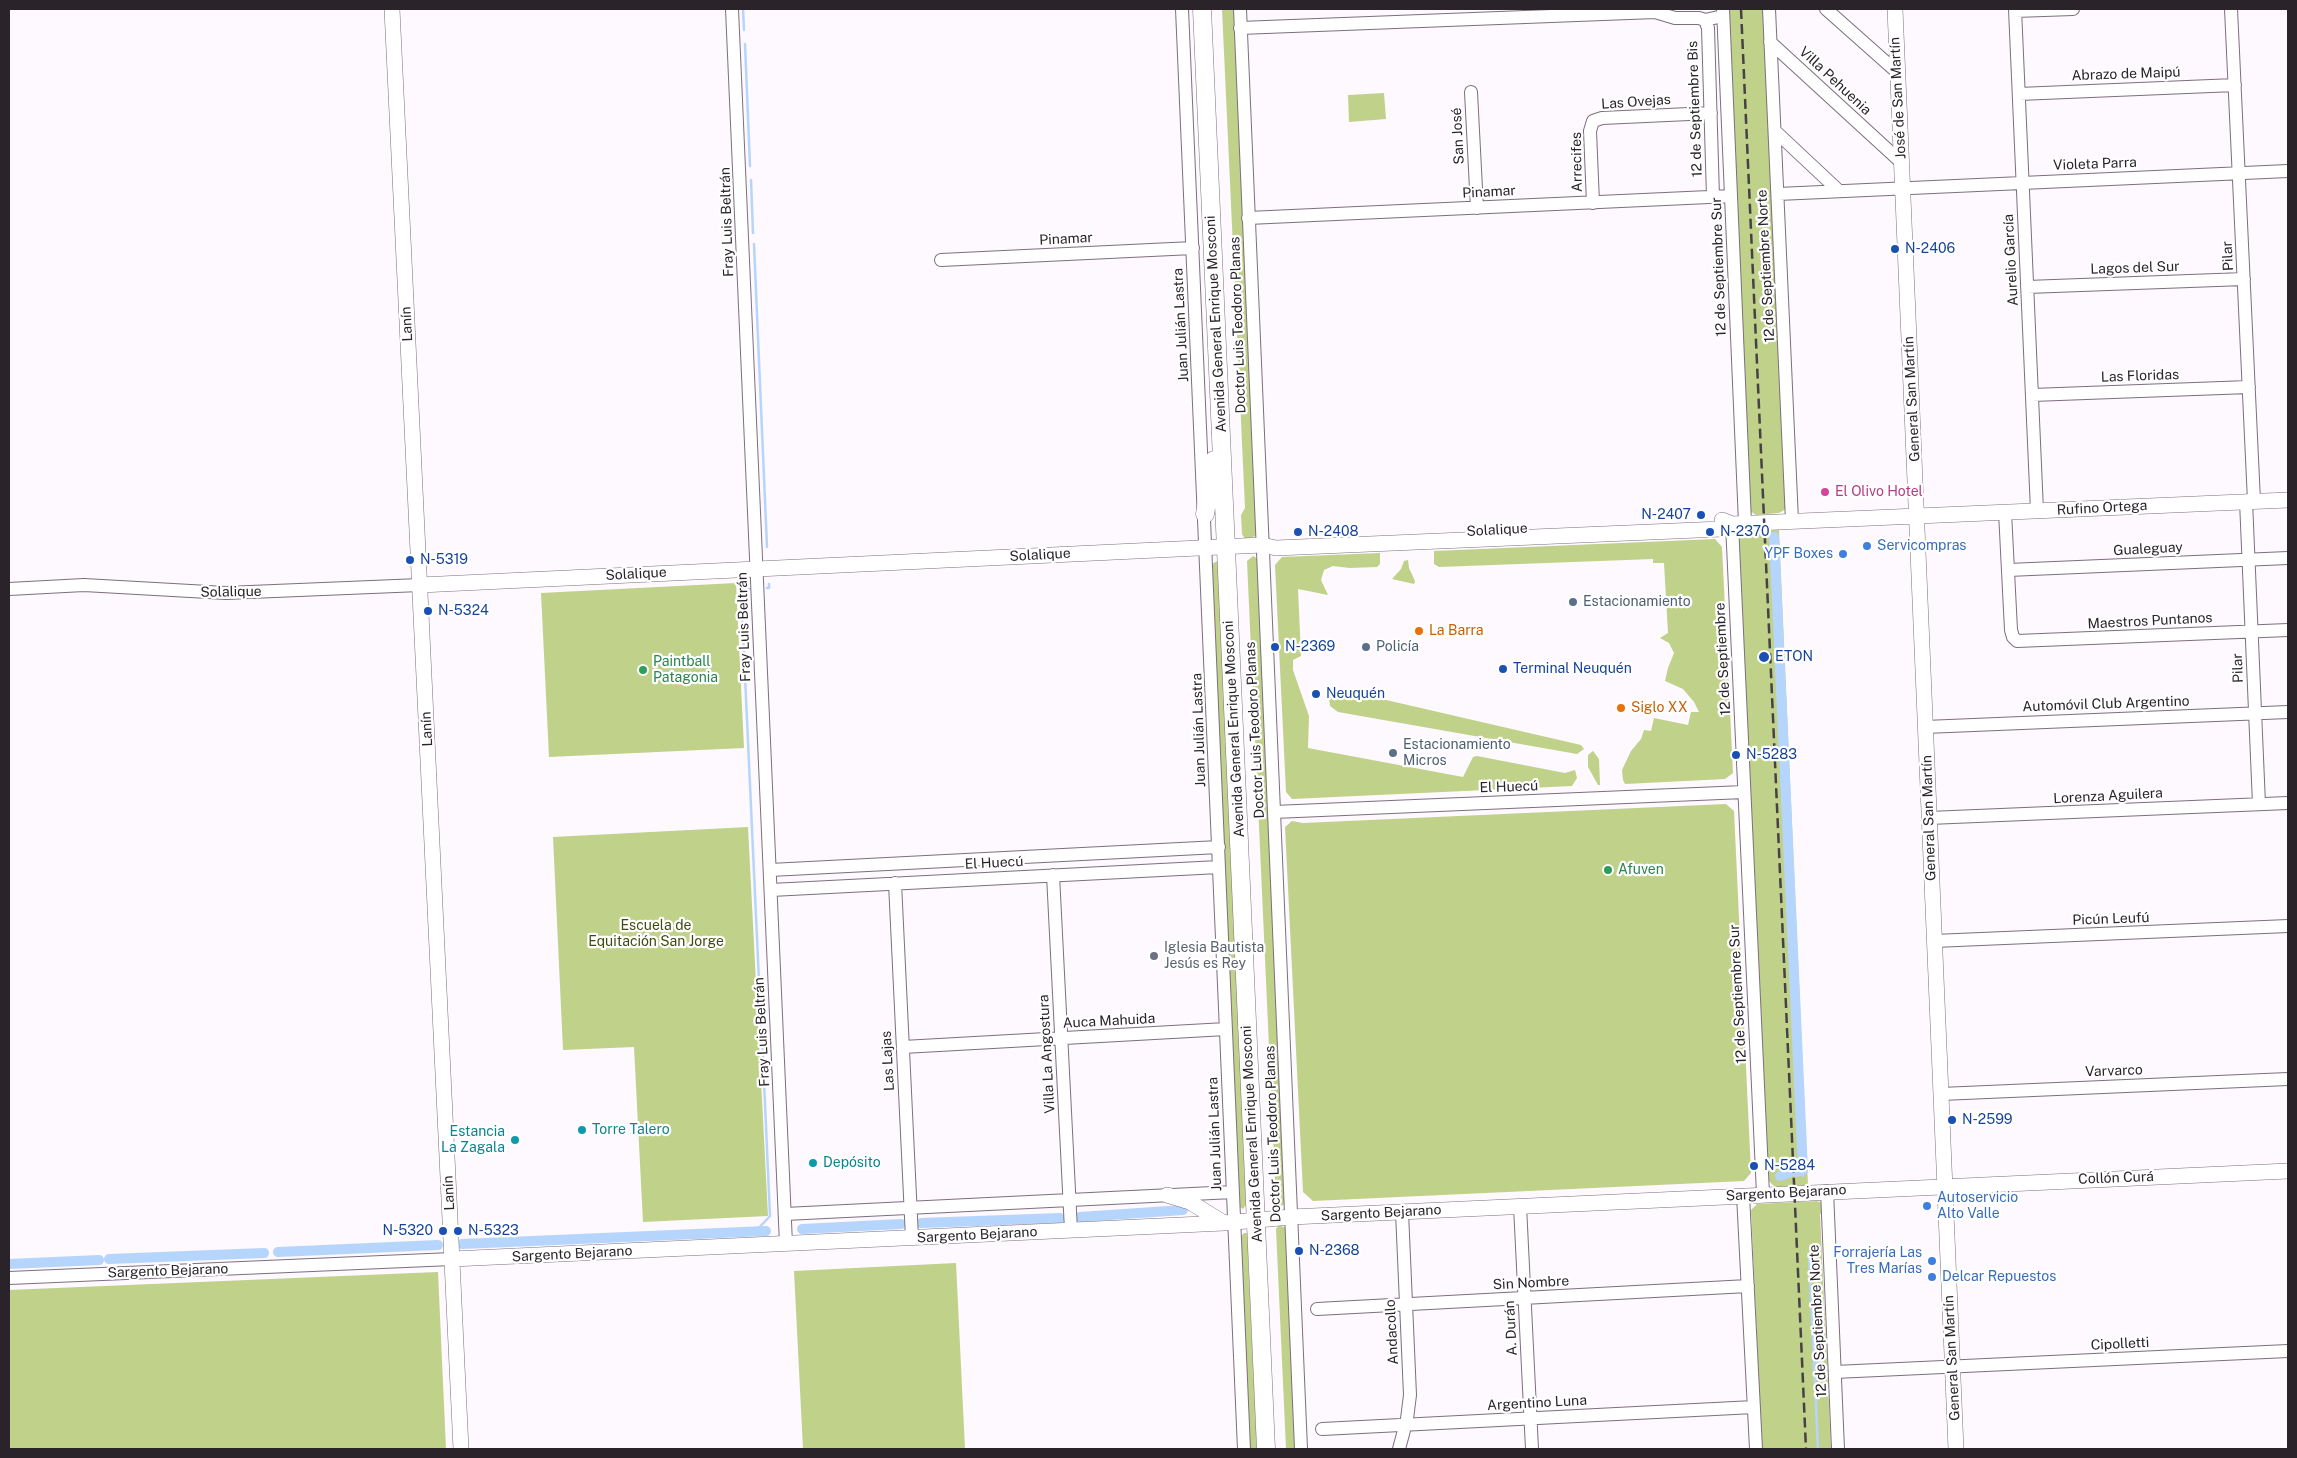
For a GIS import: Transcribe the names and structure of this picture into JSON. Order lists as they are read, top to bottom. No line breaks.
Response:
{"streets":{"highway":["Avenida General Enrique Mosconi"],"main road":["José de San Martín","Lanín","General San Martín","Rufino Ortega","Solalique","Collón Curá","Sargento Bejarano"],"street":["Abrazo de Maipú","Villa Pehuenia","Las Ovejas","12 de Septiembre Bis","San José","Arrecifes","Violeta Parra","Pinamar","Fray Luis Beltrán","Pilar","Aurelio García","12 de Septiembre Norte","12 de Septiembre Sur","Lagos del Sur","Juan Julián Lastra","Doctor Luis Teodoro Planas","Las Floridas","Gualeguay","Maestros Puntanos","12 de Septiembre","Automóvil Club Argentino","El Huecú","Lorenza Aguilera","Picún Leufú","Auca Mahuida","Villa La Angostura","Las Lajas","Varvarco","Sin Nombre","A. Durán","Andacollo","Cipolletti","Argentino Luna"]},"crossings":[["Abrazo de Maipú","Pilar"],["Abrazo de Maipú","Aurelio García"],["Villa Pehuenia","José de San Martín"],["Villa Pehuenia","12 de Septiembre Norte"],["José de San Martín","Violeta Parra"],["José de San Martín","General San Martín"],["Las Ovejas","12 de Septiembre Bis"],["Las Ovejas","Arrecifes"],["12 de Septiembre Bis","Pinamar"],["San José","Pinamar"],["Arrecifes","Pinamar"],["Violeta Parra","Pilar"],["Violeta Parra","Aurelio García"],["Violeta Parra","General San Martín"],["Pinamar","12 de Septiembre Sur"],["Pinamar","Juan Julián Lastra"],["Pinamar","Doctor Luis Teodoro Planas"],["Fray Luis Beltrán","Solalique"],["Fray Luis Beltrán","El Huecú"],["Fray Luis Beltrán","Sargento Bejarano"],["Pilar","Lagos del Sur"],["Pilar","Las Floridas"],["Pilar","Rufino Ortega"],["Pilar","Gualeguay"],["Pilar","Maestros Puntanos"],["Pilar","Automóvil Club Argentino"],["Pilar","Lorenza Aguilera"],["Aurelio García","Lagos del Sur"],["Aurelio García","Las Floridas"],["Aurelio García","Rufino Ortega"],["12 de Septiembre Norte","Solalique"],["12 de Septiembre Norte","Sargento Bejarano"],["12 de Septiembre Sur","Solalique"],["12 de Septiembre Sur","12 de Septiembre"],["12 de Septiembre Sur","El Huecú"],["12 de Septiembre Sur","Sargento Bejarano"],["Lanín","Solalique"],["Lanín","Sargento Bejarano"],["Avenida General Enrique Mosconi","Solalique"],["Avenida General Enrique Mosconi","Sargento Bejarano"],["Juan Julián Lastra","Solalique"],["Juan Julián Lastra","El Huecú"],["Juan Julián Lastra","Auca Mahuida"],["Juan Julián Lastra","Sargento Bejarano"],["Doctor Luis Teodoro Planas","Solalique"],["Doctor Luis Teodoro Planas","El Huecú"],["Doctor Luis Teodoro Planas","Sargento Bejarano"],["General San Martín","Rufino Ortega"],["General San Martín","Solalique"],["General San Martín","Automóvil Club Argentino"],["General San Martín","Lorenza Aguilera"],["General San Martín","Picún Leufú"],["General San Martín","Varvarco"],["General San Martín","Collón Curá"],["General San Martín","Sargento Bejarano"],["General San Martín","Cipolletti"],["Rufino Ortega","Solalique"],["Solalique","12 de Septiembre"],["Gualeguay","Maestros Puntanos"],["12 de Septiembre","El Huecú"],["El Huecú","Villa La Angostura"],["El Huecú","Las Lajas"],["Auca Mahuida","Villa La Angostura"],["Auca Mahuida","Las Lajas"],["Villa La Angostura","Sargento Bejarano"],["Las Lajas","Sargento Bejarano"],["Collón Curá","Sargento Bejarano"],["Sargento Bejarano","A. Durán"],["Sargento Bejarano","Andacollo"],["Sin Nombre","A. Durán"],["Sin Nombre","Andacollo"],["A. Durán","Argentino Luna"],["Andacollo","Argentino Luna"]],"parks":["Escuela de Equitación San Jorge"],"places":["N-2406","El Olivo Hotel","N-2407","N-2408","N-2370","Servicompras","YPF Boxes","N-5319","Estacionamiento","N-5324","La Barra","N-2369","Policía","ETON","Terminal Neuquén","Paintball Patagonia","Neuquén","Siglo XX","Estacionamiento Micros","N-5283","Afuven","Iglesia Bautista Jesús es Rey","N-2599","Torre Talero","Estancia La Zagala","Depósito","N-5284","Autoservicio Alto Valle","N-5320","N-5323","N-2368","Forrajería Las Tres Marías","Delcar Repuestos"]}
